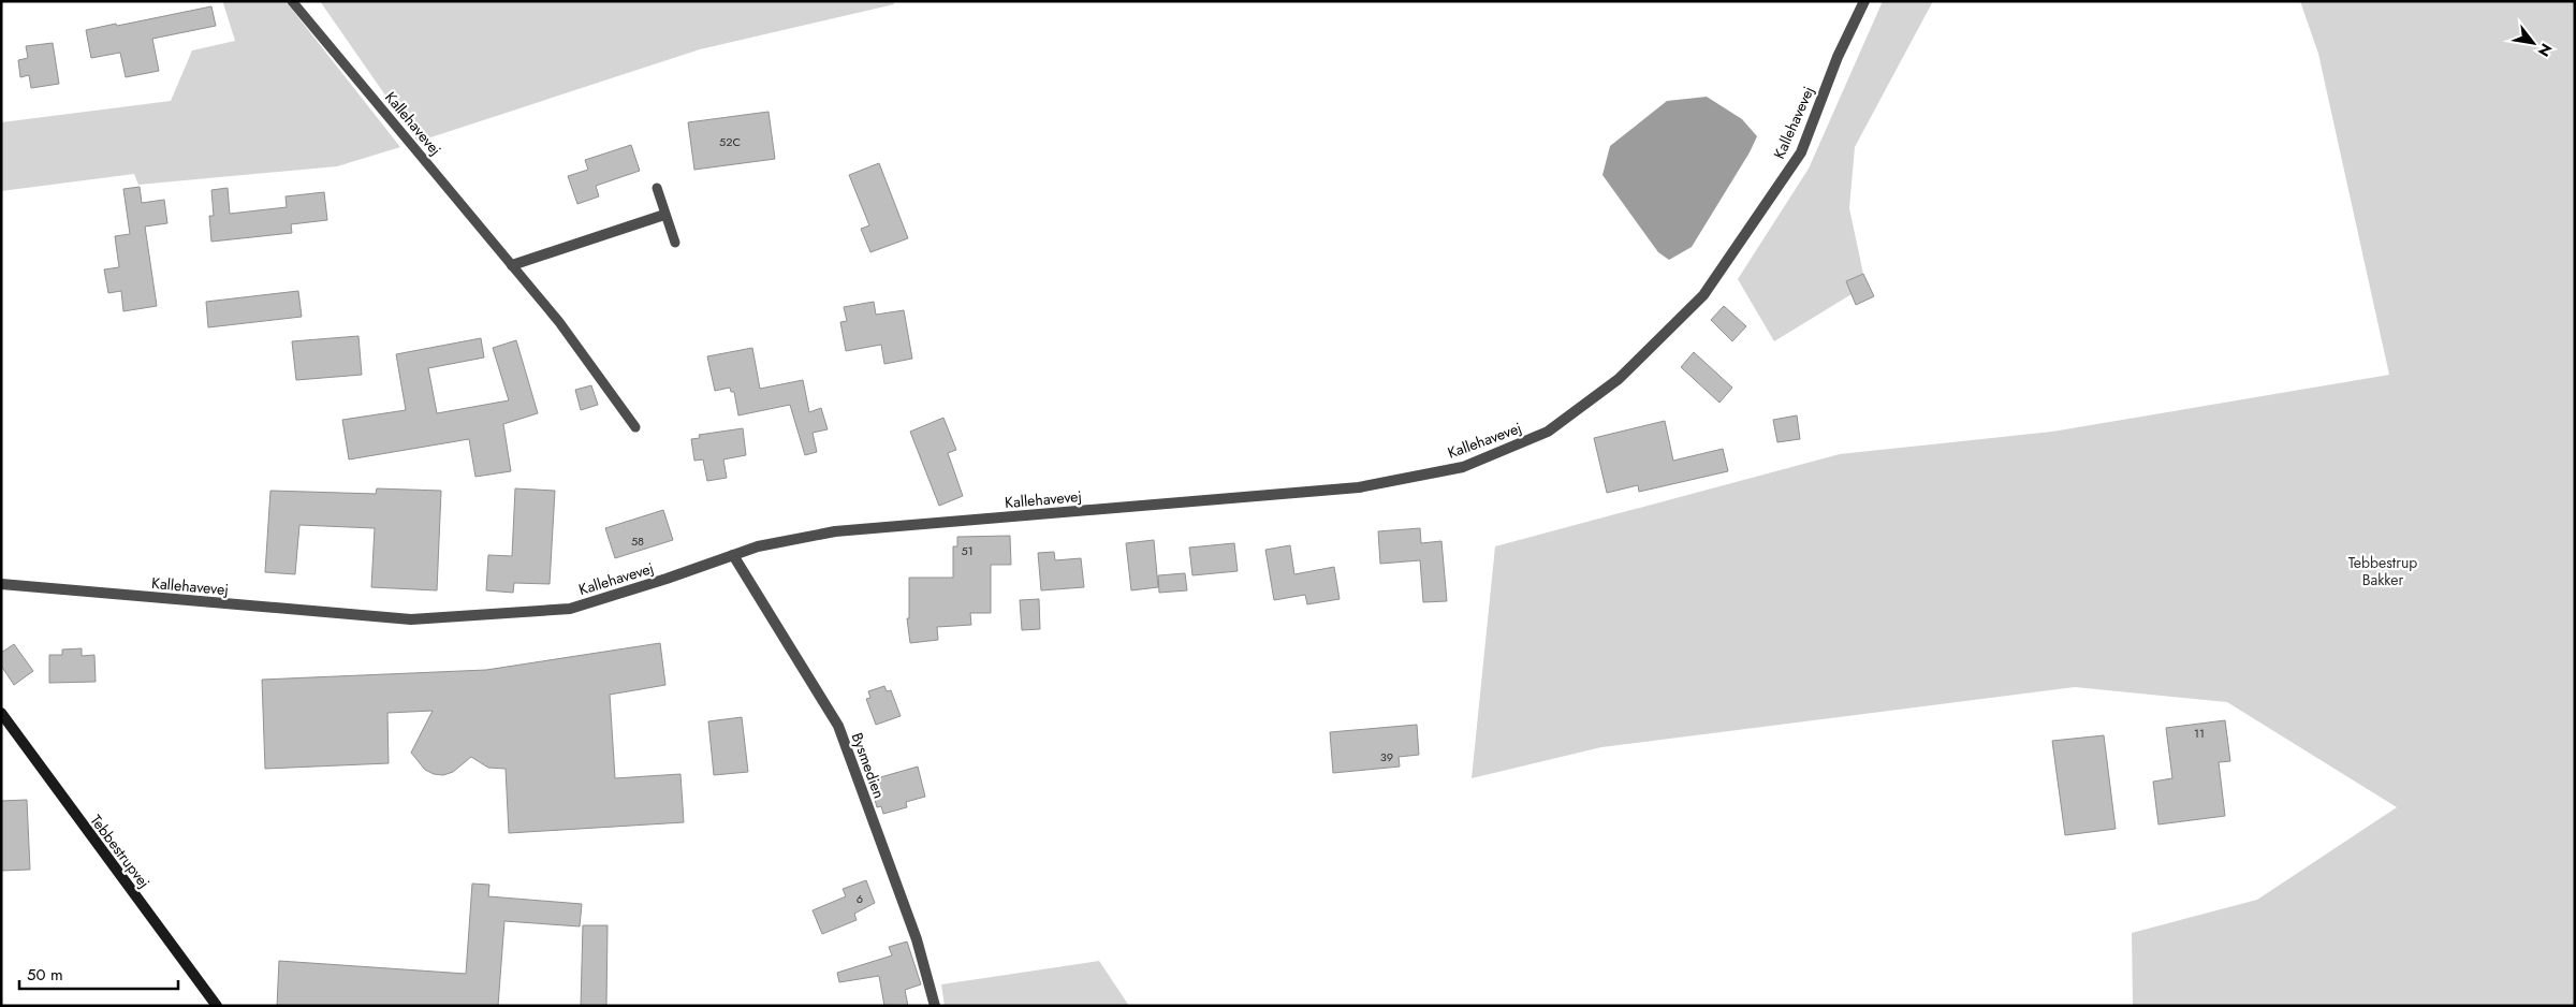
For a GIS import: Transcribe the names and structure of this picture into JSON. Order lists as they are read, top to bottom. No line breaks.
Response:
{"streets":{"street":["Kallehavevej","Bysmedien","Tebbestrupvej"]},"crossings":[["Kallehavevej","Bysmedien"]],"parks":["Tebbestrup Bakker"],"house_numbers":["52C","58","51","11","39","6"],"scale_bar":"50 m","north":"bottom right"}
